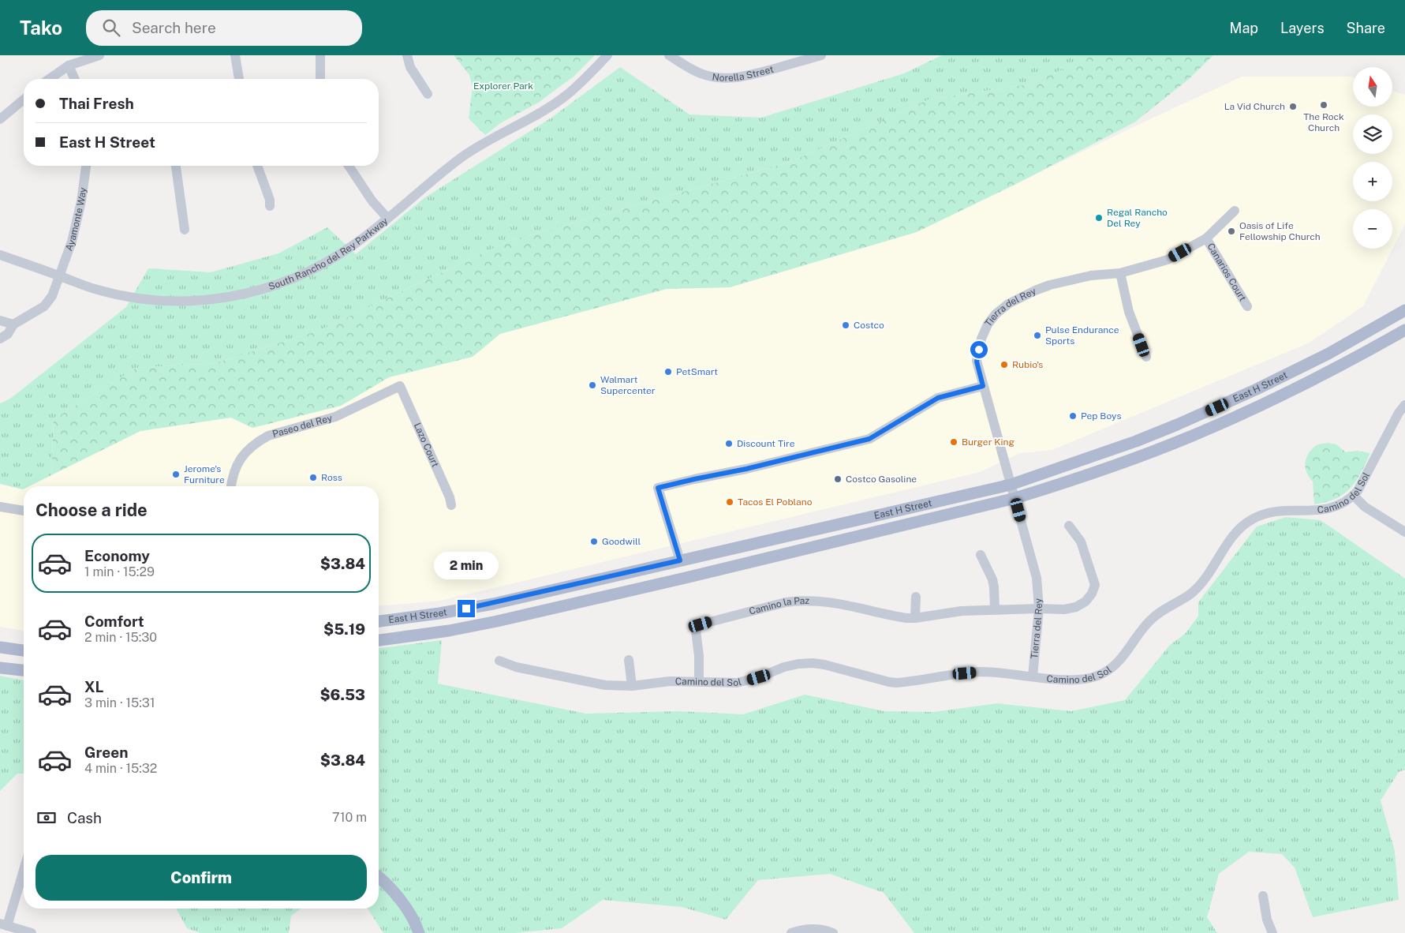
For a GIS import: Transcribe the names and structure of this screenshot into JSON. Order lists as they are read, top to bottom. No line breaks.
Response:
{"streets":{"main road":["East H Street"],"street":["Norella Street","Ayamonte Way","South Rancho del Rey Parkway","Canarios Court","Tierra del Rey","Paseo del Rey","Lazo Court","Camino del Sol","Camino la Paz"]},"crossings":[["Ayamonte Way","South Rancho del Rey Parkway"],["Canarios Court","Tierra del Rey"],["Tierra del Rey","East H Street"],["Tierra del Rey","Camino del Sol"],["Tierra del Rey","Camino la Paz"],["Paseo del Rey","Lazo Court"],["Camino del Sol","Camino la Paz"]],"parks":["Explorer Park"],"places":["The Rock Church","La Vid Church","Regal Rancho Del Rey","Oasis of Life Fellowship Church","Costco","Pulse Endurance Sports","Rubio's","PetSmart","Walmart Supercenter","Pep Boys","Burger King","Discount Tire","Jerome's Furniture","Ross","Costco Gasoline","Tacos El Poblano","Goodwill"],"north":"top","page":{"header":"Tako","search":"Search here","nav":["Map","Layers","Share"],"map_buttons":["+","−"],"banner":["Thai Fresh","East H Street"],"heading":"Choose a ride","list":[{"name":"Economy","note":"1 min · 15:29","value":"$3.84"},{"name":"Comfort","note":"2 min · 15:30","value":"$5.19"},{"name":"XL","note":"3 min · 15:31","value":"$6.53"},{"name":"Green","note":"4 min · 15:32","value":"$3.84"}],"bubble":"2 min","pay":["Cash","710 m"],"buttons":"Confirm"}}
